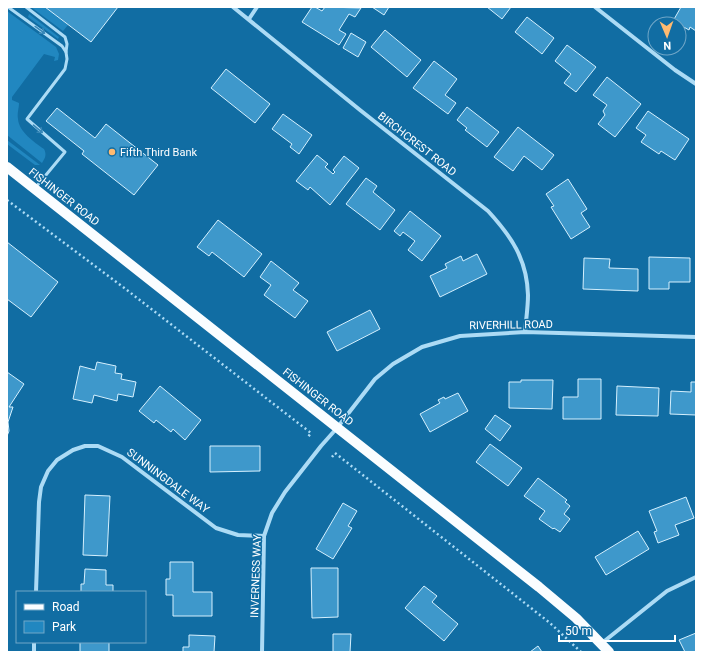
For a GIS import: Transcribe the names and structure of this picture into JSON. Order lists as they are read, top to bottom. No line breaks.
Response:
{"streets":{"main road":["FISHINGER ROAD"],"street":["BIRCHCREST ROAD","RIVERHILL ROAD","SUNNINGDALE WAY","INVERNESS WAY"]},"crossings":[["BIRCHCREST ROAD","RIVERHILL ROAD"],["FISHINGER ROAD","RIVERHILL ROAD"],["FISHINGER ROAD","INVERNESS WAY"],["RIVERHILL ROAD","INVERNESS WAY"],["SUNNINGDALE WAY","INVERNESS WAY"]],"places":["Fifth Third Bank"],"legend":["Road","Park"],"scale_bar":"50 m","north":"bottom"}
